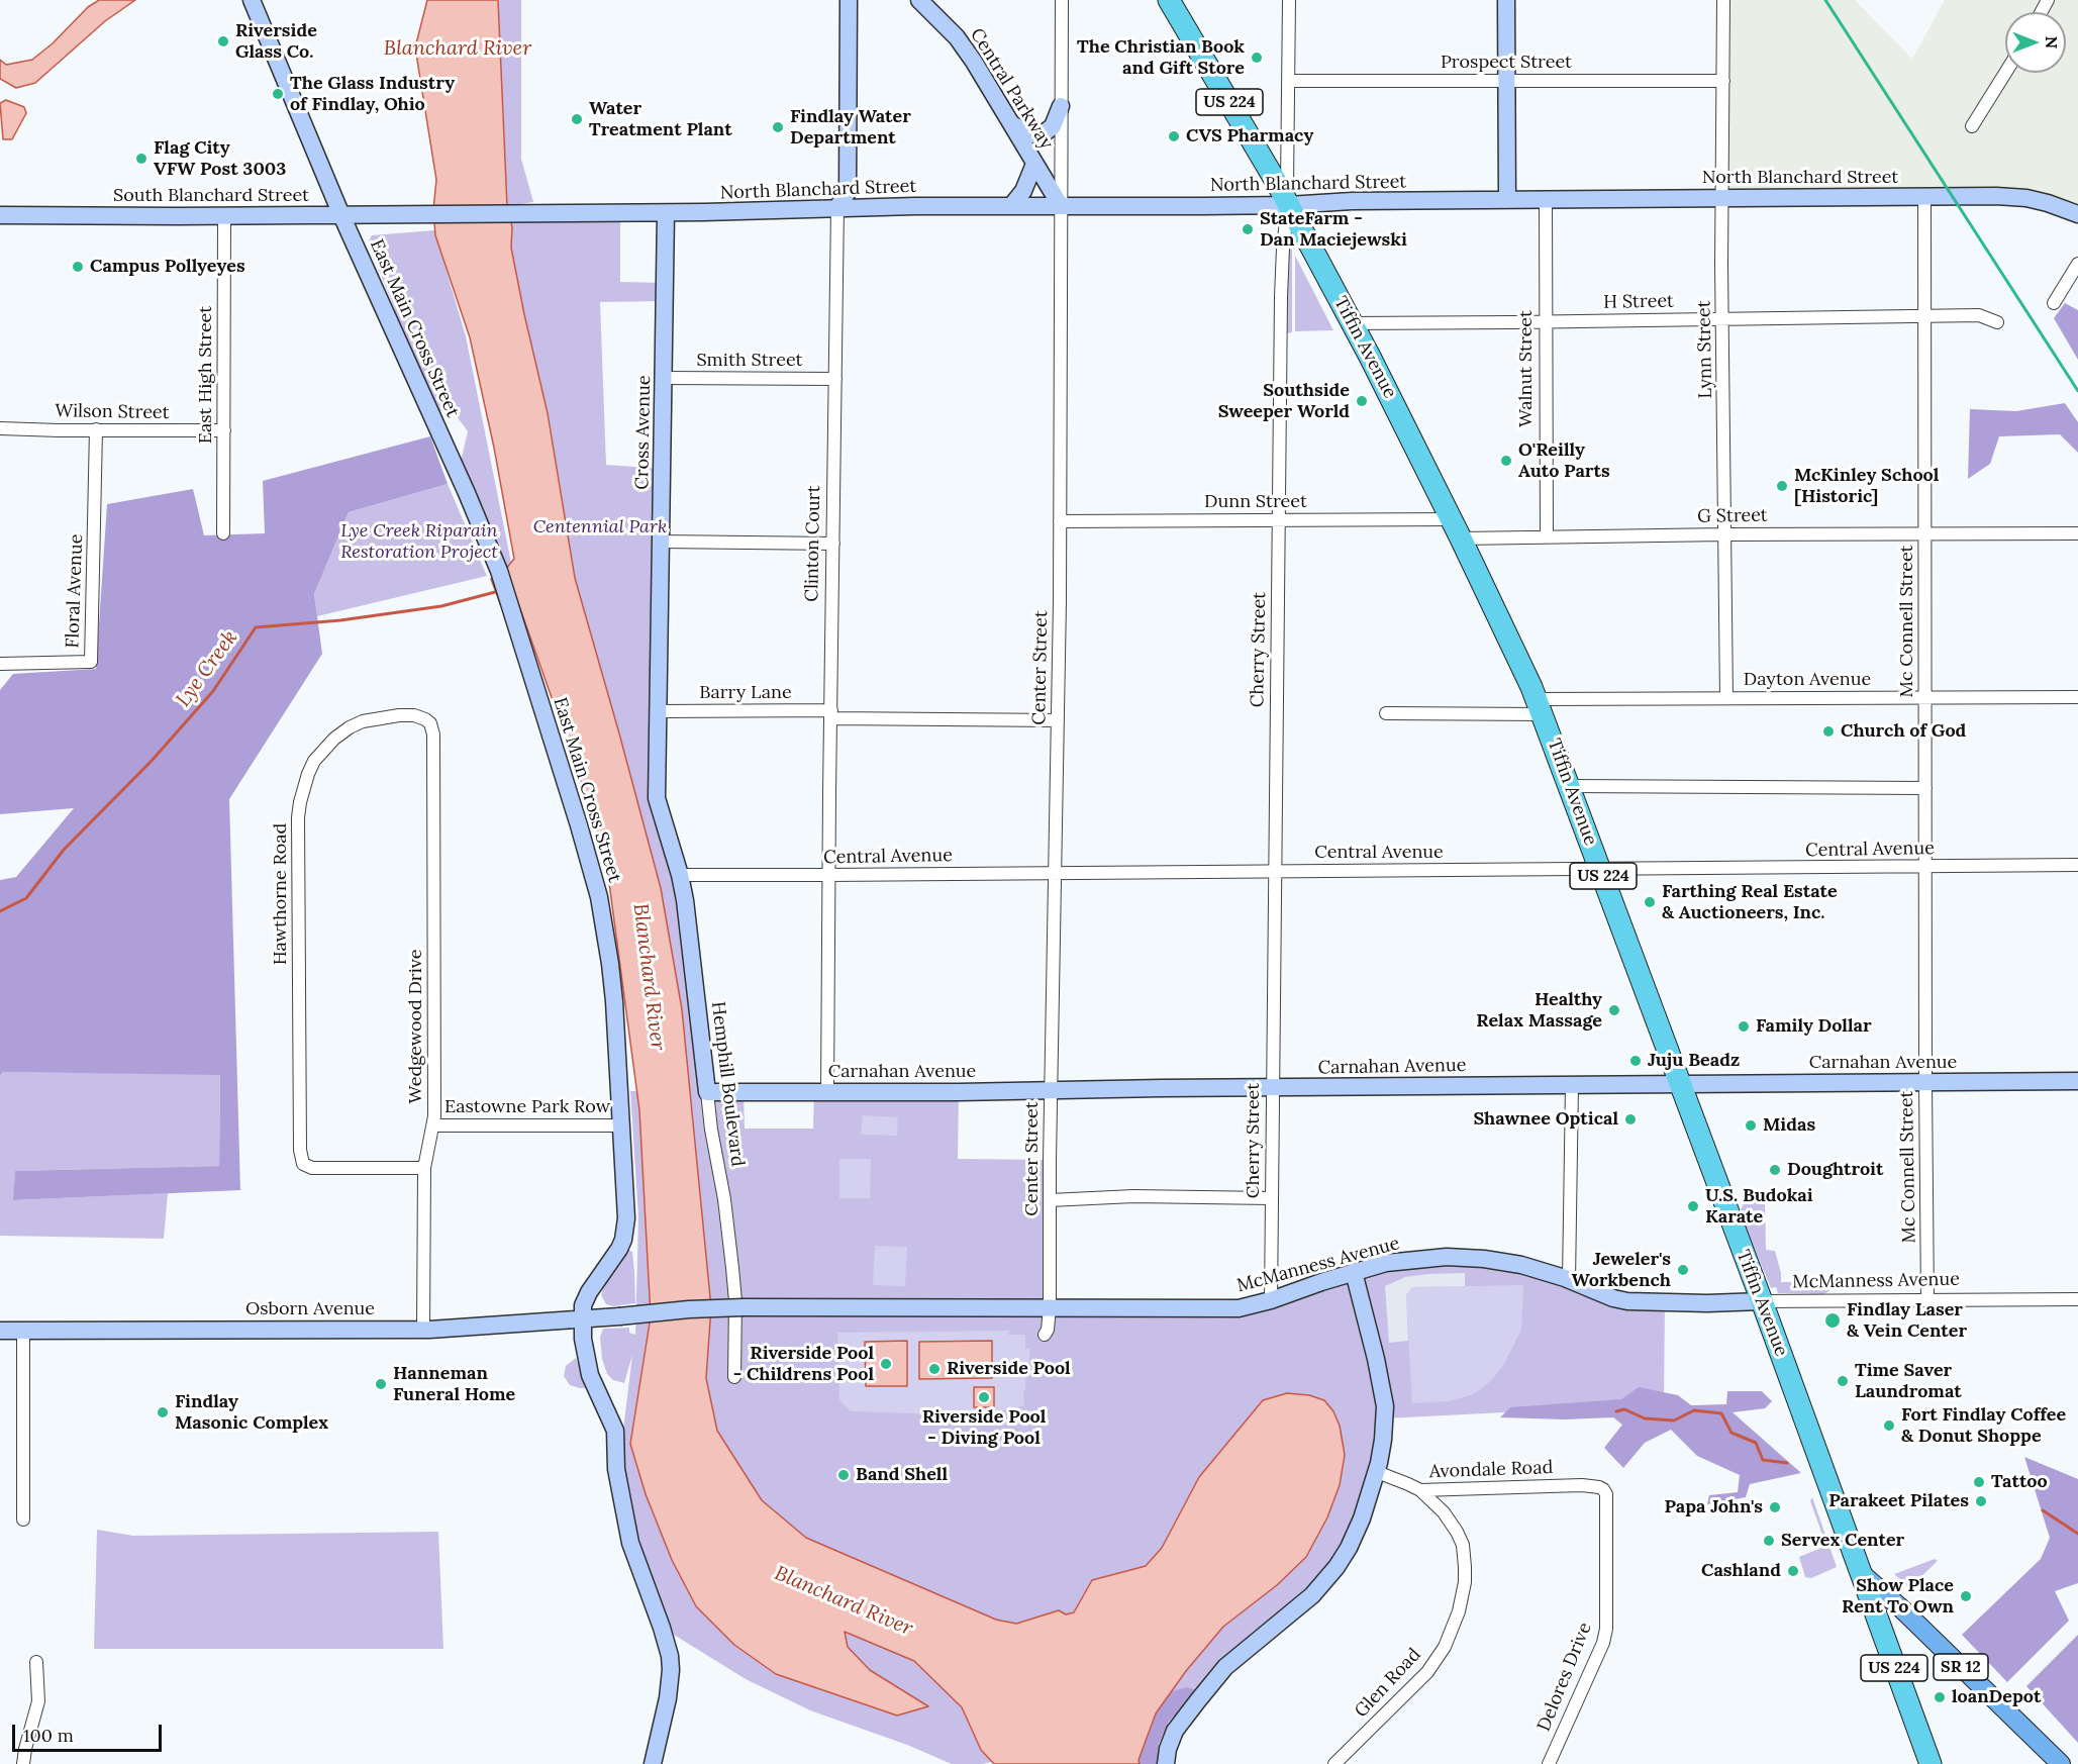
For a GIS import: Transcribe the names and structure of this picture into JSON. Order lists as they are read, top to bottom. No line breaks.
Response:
{"streets":{"highway":["US 224","Tiffin Avenue"],"main road":["Central Parkway","North Blanchard Street","South Blanchard Street","East Main Cross Street","Cross Avenue","Clinton Court","Carnahan Avenue","Hemphill Boulevard","McManness Avenue","Osborn Avenue","SR 12"],"street":["Prospect Street","H Street","Lynn Street","Smith Street","Walnut Street","East High Street","Wilson Street","Dunn Street","G Street","Floral Avenue","Mc Connell Street","Cherry Street","Center Street","Dayton Avenue","Barry Lane","Central Avenue","Hawthorne Road","Wedgewood Drive","Eastowne Park Row","Avondale Road","Delores Drive","Glen Road"]},"crossings":[["Prospect Street","Lynn Street"],["Prospect Street","Cherry Street"],["Central Parkway","North Blanchard Street"],["Central Parkway","Center Street"],["North Blanchard Street","South Blanchard Street"],["North Blanchard Street","Tiffin Avenue"],["North Blanchard Street","Lynn Street"],["North Blanchard Street","Walnut Street"],["North Blanchard Street","Cross Avenue"],["North Blanchard Street","Clinton Court"],["North Blanchard Street","Mc Connell Street"],["North Blanchard Street","Cherry Street"],["North Blanchard Street","Center Street"],["South Blanchard Street","East Main Cross Street"],["South Blanchard Street","East High Street"],["H Street","Tiffin Avenue"],["H Street","Lynn Street"],["H Street","Walnut Street"],["H Street","Mc Connell Street"],["East Main Cross Street","Eastowne Park Row"],["East Main Cross Street","Osborn Avenue"],["Tiffin Avenue","Dunn Street"],["Tiffin Avenue","G Street"],["Tiffin Avenue","Cherry Street"],["Tiffin Avenue","Dayton Avenue"],["Tiffin Avenue","Central Avenue"],["Tiffin Avenue","Carnahan Avenue"],["Tiffin Avenue","McManness Avenue"],["Tiffin Avenue","SR 12"],["Lynn Street","G Street"],["Lynn Street","Dayton Avenue"],["Smith Street","Cross Avenue"],["Smith Street","Clinton Court"],["Walnut Street","G Street"],["East High Street","Wilson Street"],["Wilson Street","Floral Avenue"],["Cross Avenue","Barry Lane"],["Cross Avenue","Hemphill Boulevard"],["Dunn Street","G Street"],["Dunn Street","Cherry Street"],["Dunn Street","Center Street"],["G Street","Mc Connell Street"],["Clinton Court","Barry Lane"],["Clinton Court","Central Avenue"],["Clinton Court","Carnahan Avenue"],["Mc Connell Street","Dayton Avenue"],["Mc Connell Street","Central Avenue"],["Mc Connell Street","Carnahan Avenue"],["Mc Connell Street","McManness Avenue"],["Cherry Street","Central Avenue"],["Cherry Street","Carnahan Avenue"],["Cherry Street","McManness Avenue"],["Center Street","Barry Lane"],["Center Street","Central Avenue"],["Center Street","Carnahan Avenue"],["Center Street","McManness Avenue"],["Central Avenue","Hemphill Boulevard"],["Hawthorne Road","Wedgewood Drive"],["Wedgewood Drive","Eastowne Park Row"],["Wedgewood Drive","Osborn Avenue"],["Carnahan Avenue","Hemphill Boulevard"],["McManness Avenue","Osborn Avenue"],["Avondale Road","Delores Drive"],["Avondale Road","Glen Road"]],"water":["Blanchard River","Lye Creek"],"parks":["Centennial Park","Lye Creek Riparain Restoration Project"],"places":["Riverside Glass Co.","The Christian Book and Gift Store","The Glass Industry of Findlay, Ohio","Water Treatment Plant","Findlay Water Department","CVS Pharmacy","Flag City VFW Post 3003","StateFarm - Dan Maciejewski","Campus Pollyeyes","Southside Sweeper World","O'Reilly Auto Parts","McKinley School [Historic]","Church of God","Farthing Real Estate & Auctioneers, Inc.","Healthy Relax Massage","Family Dollar","Juju Beadz","Shawnee Optical","Midas","Doughtroit","U.S. Budokai Karate","Jeweler's Workbench","Findlay Laser & Vein Center","Riverside Pool - Childrens Pool","Riverside Pool","Time Saver Laundromat","Hanneman Funeral Home","Riverside Pool - Diving Pool","Findlay Masonic Complex","Fort Findlay Coffee & Donut Shoppe","Band Shell","Tattoo","Parakeet Pilates","Papa John's","Servex Center","Cashland","Show Place Rent To Own","loanDepot"],"scale_bar":"100 m","north":"right"}
